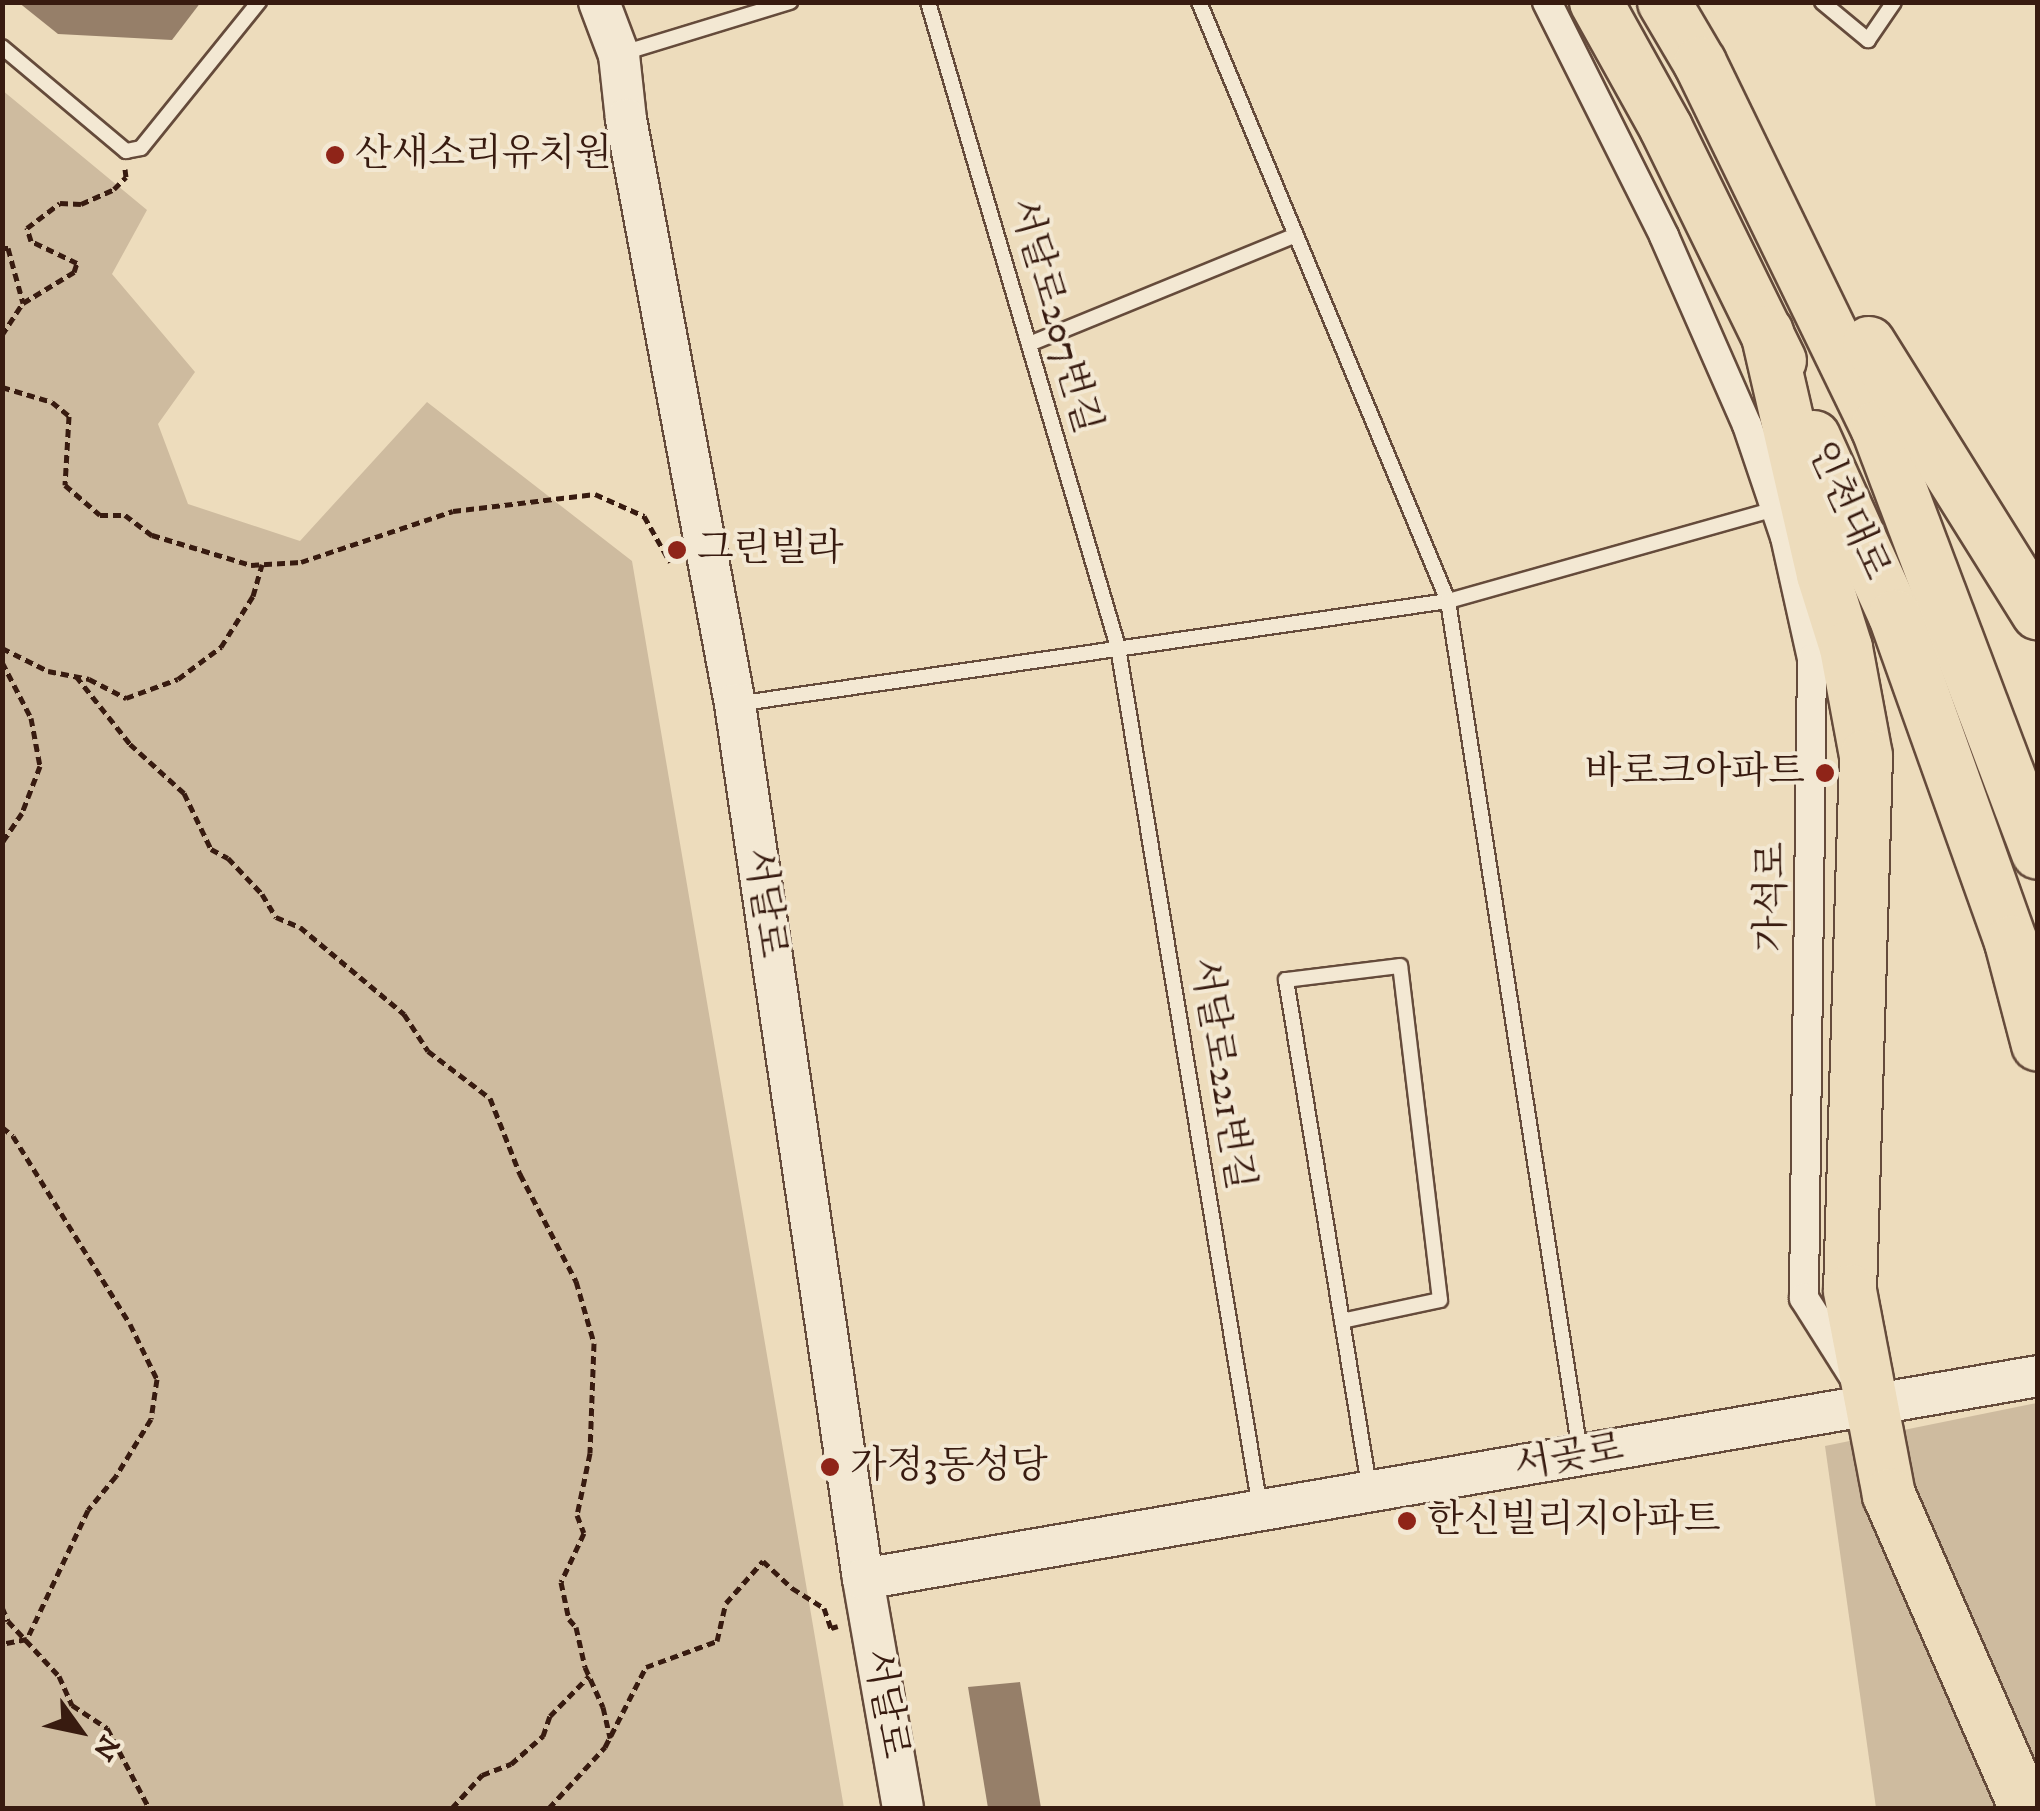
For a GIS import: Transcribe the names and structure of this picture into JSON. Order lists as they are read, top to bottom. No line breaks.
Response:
{"streets":{"highway":["인천대로"],"street":["가석로","서달로","서곶로"],"lane":["서달로207번길","서달로221번길"]},"crossings":[["서달로207번길","서달로221번길"],["가석로","서곶로"],["서달로","서곶로"],["서달로221번길","서곶로"]],"places":["산새소리유치원","그린빌라","바로크아파트","가정3동성당","한신빌리지아파트"],"north":"bottom right"}
